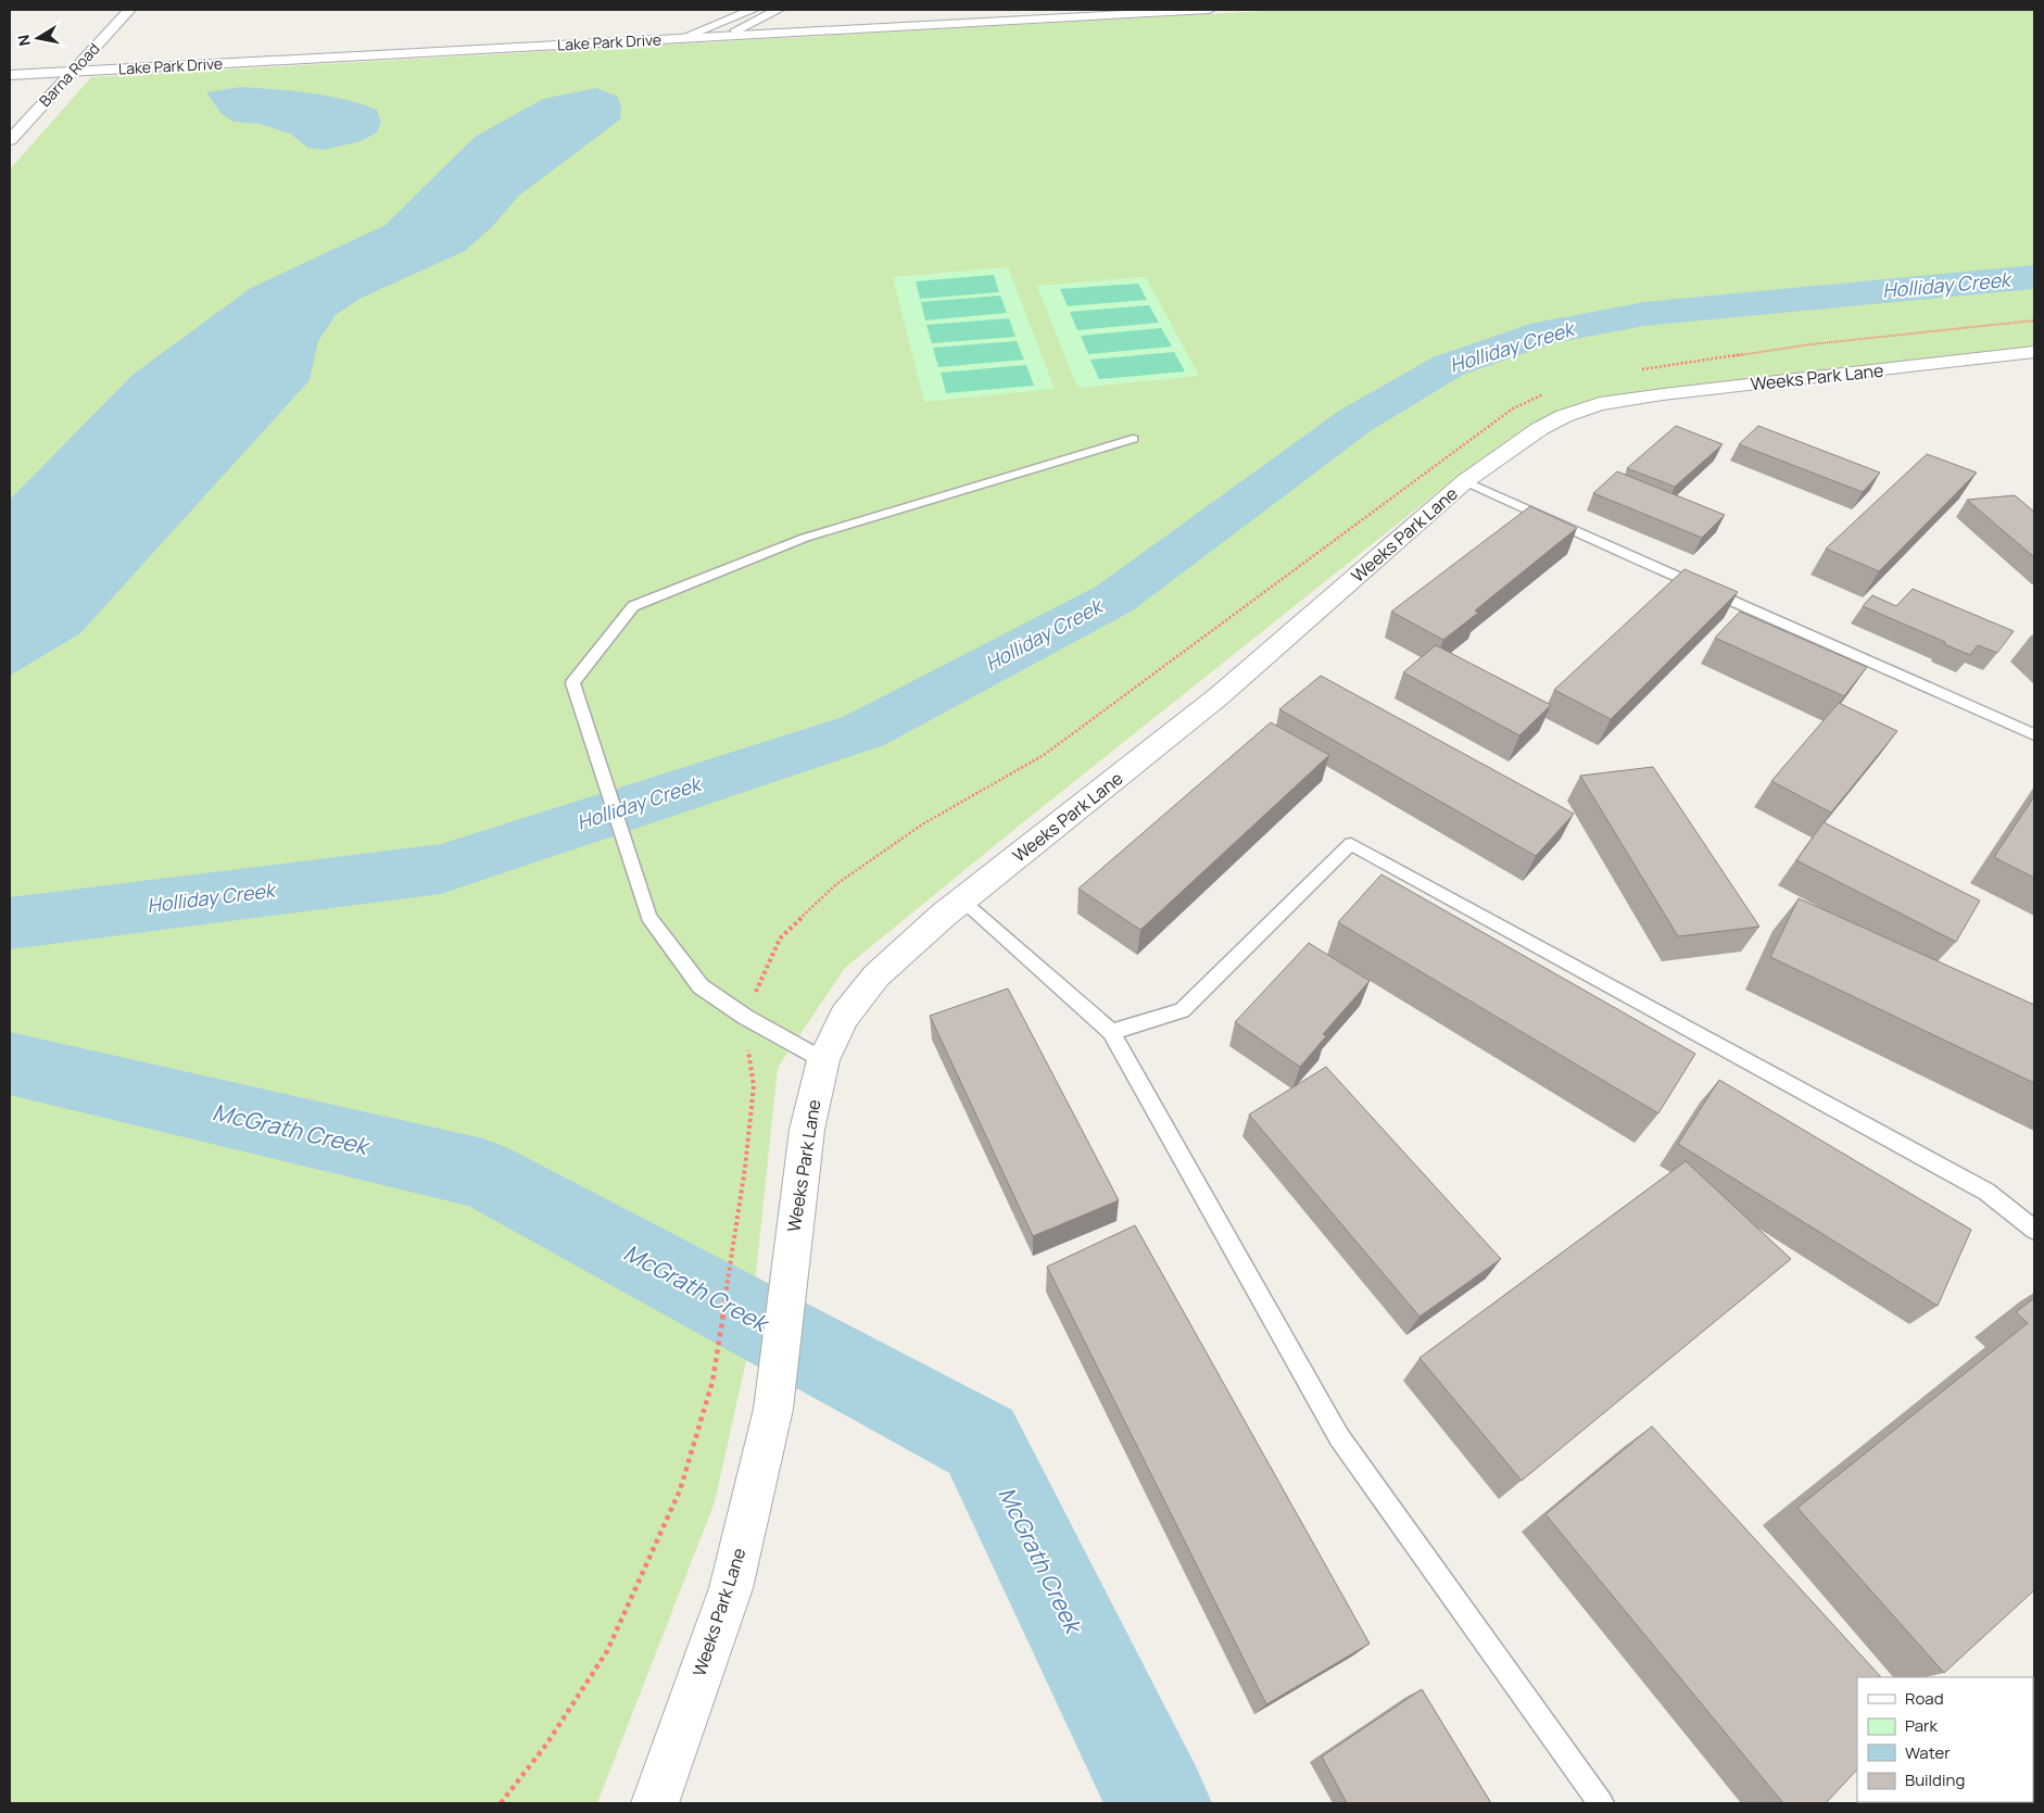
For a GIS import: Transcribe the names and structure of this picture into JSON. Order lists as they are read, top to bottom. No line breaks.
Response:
{"streets":{"street":["Lake Park Drive","Barna Road","Weeks Park Lane"]},"crossings":[["Lake Park Drive","Barna Road"]],"water":["Holliday Creek","McGrath Creek"],"legend":["Road","Park","Water","Building"],"north":"left"}
